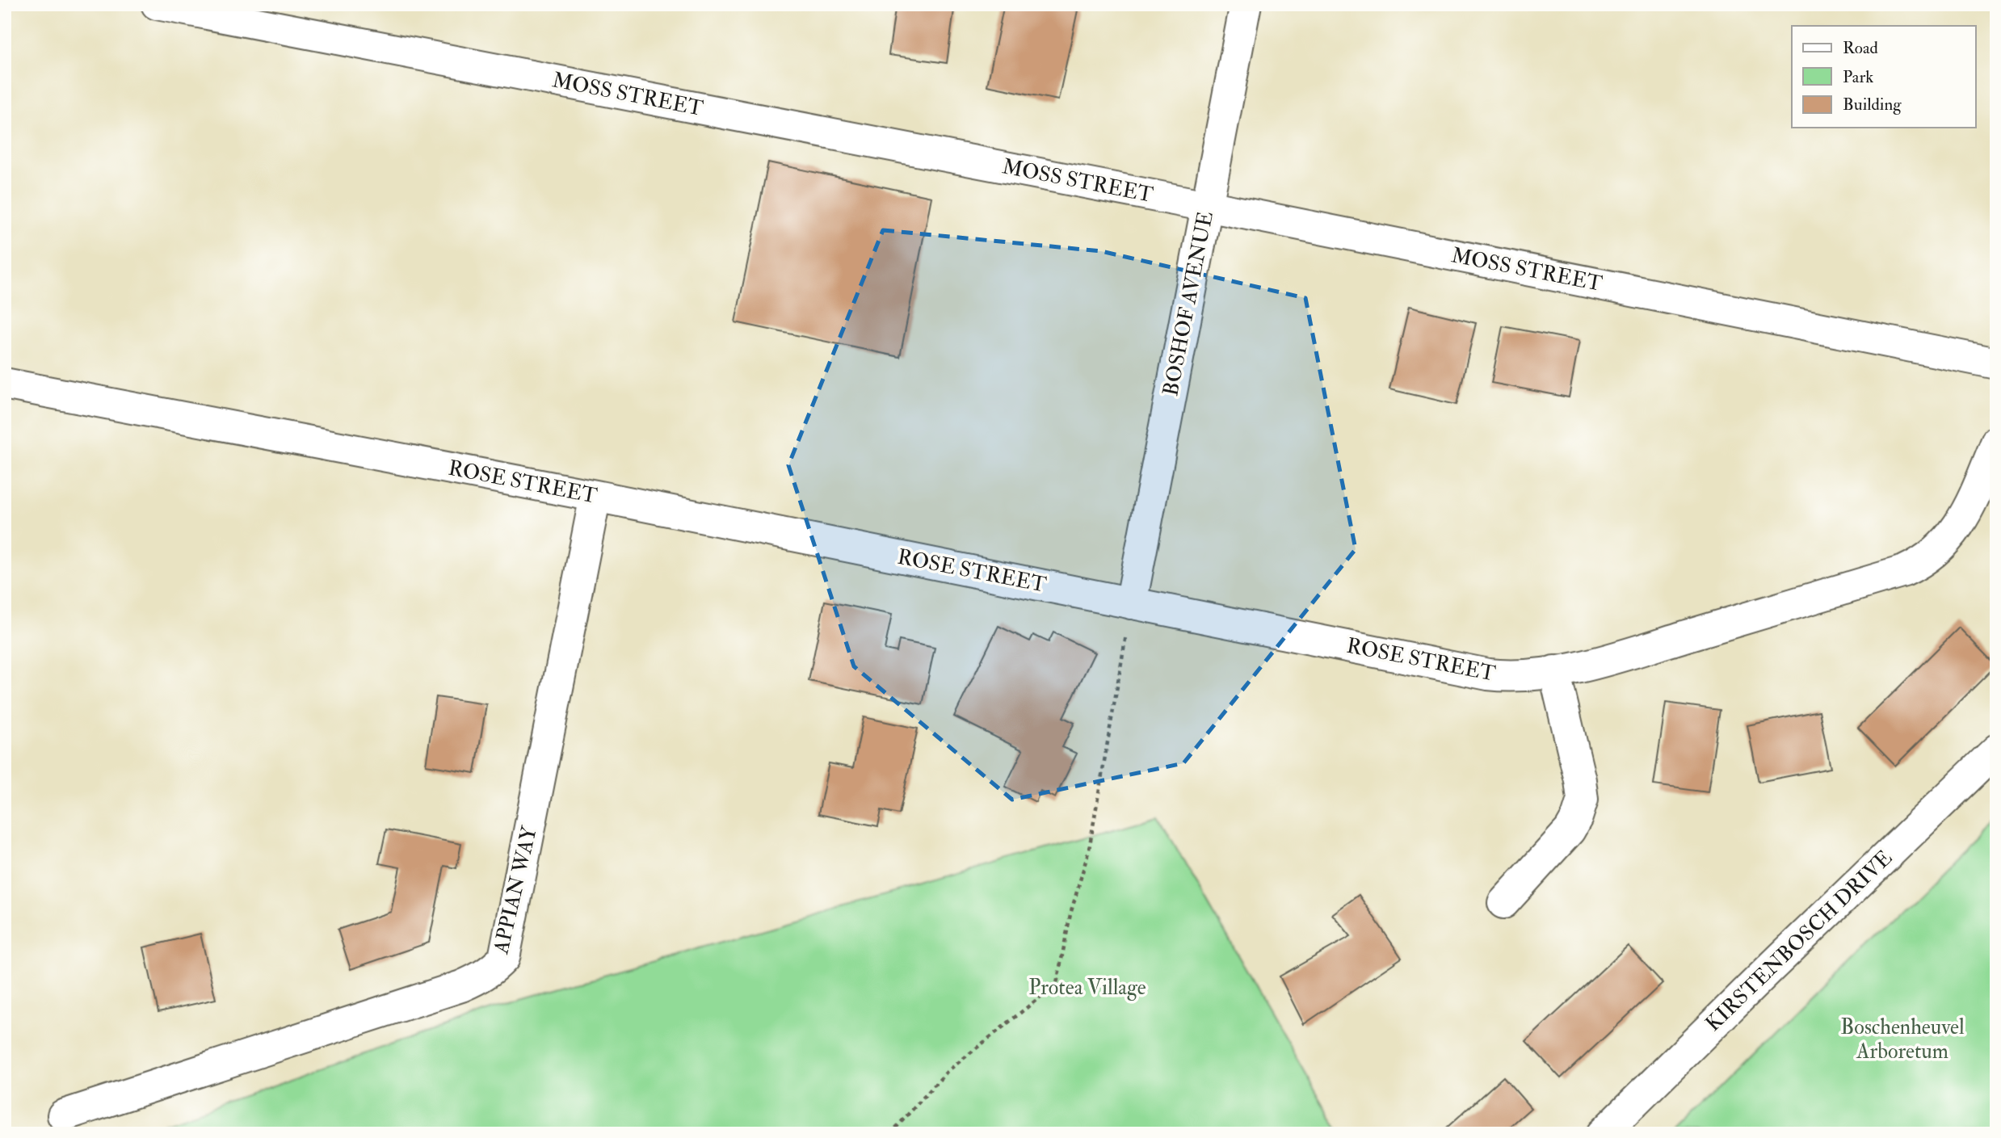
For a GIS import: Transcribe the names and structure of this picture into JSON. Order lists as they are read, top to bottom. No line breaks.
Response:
{"streets":{"street":["MOSS STREET","BOSHOF AVENUE","ROSE STREET","APPIAN WAY","KIRSTENBOSCH DRIVE"]},"crossings":[["MOSS STREET","BOSHOF AVENUE"],["BOSHOF AVENUE","ROSE STREET"],["ROSE STREET","APPIAN WAY"]],"parks":["Protea Village","Boschenheuvel Arboretum"],"legend":["Road","Park","Building"]}
